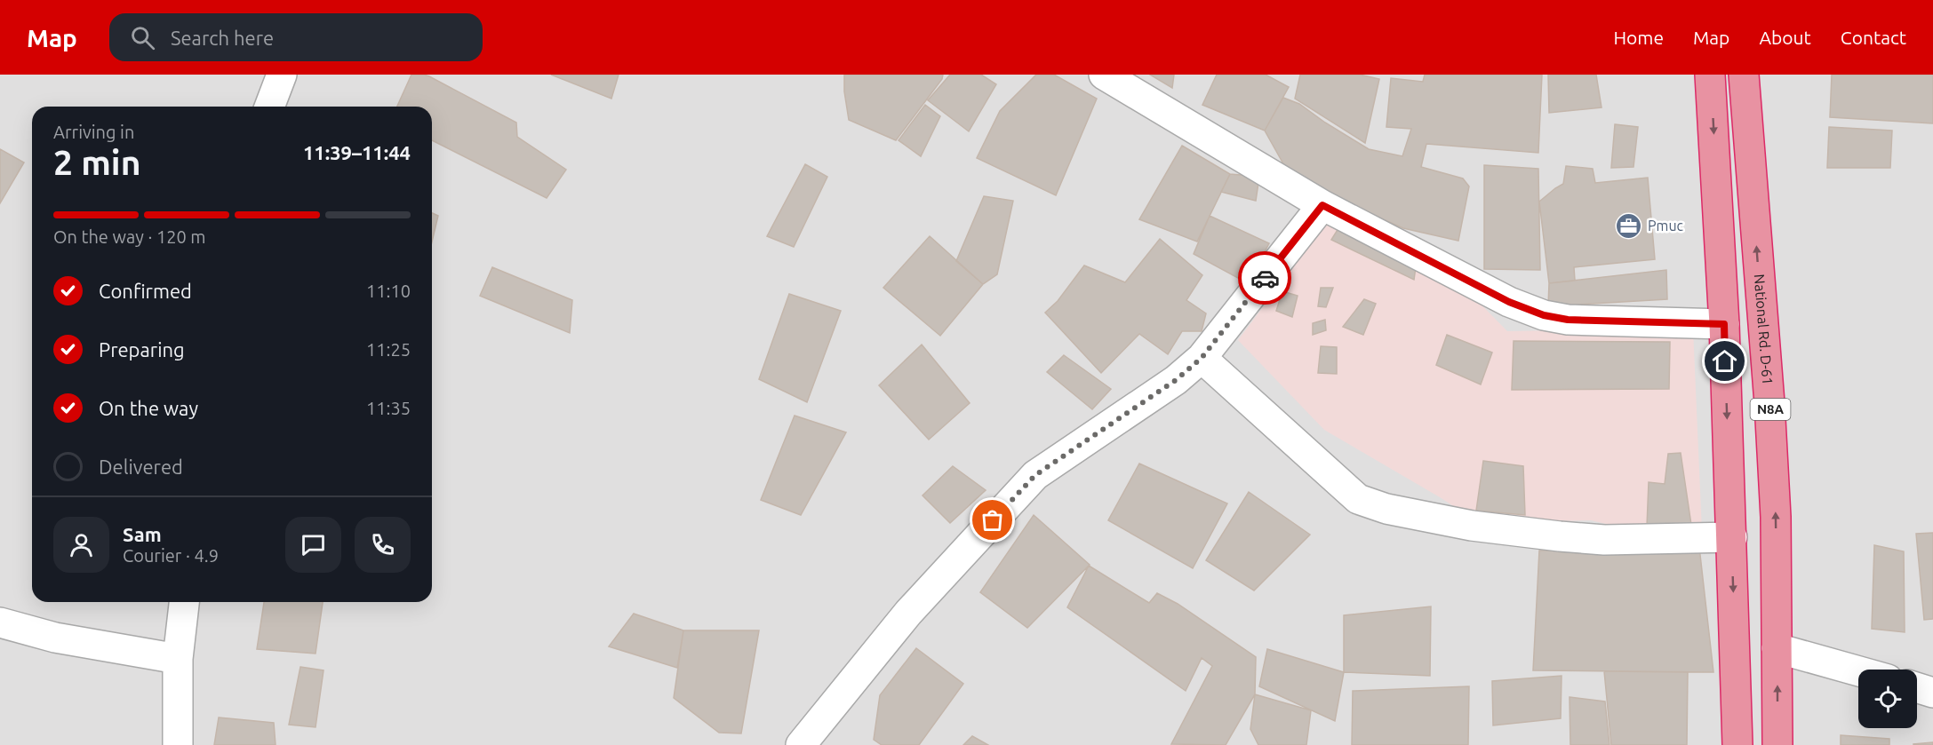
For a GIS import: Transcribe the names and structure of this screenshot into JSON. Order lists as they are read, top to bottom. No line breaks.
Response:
{"streets":{"highway":["National Rd. D-61","N8A"]},"places":{"office":["Pmuc"]},"page":{"header":"Map","search":"Search here","nav":["Home","Map","About","Contact"],"heading":["2 min","Arriving in","11:39–11:44"],"panel":["Sam","Courier · 4.9"],"bar":"On the way · 120 m","list":[["Confirmed","11:10"],["Preparing","11:25"],["On the way","11:35"],"Delivered"]}}
